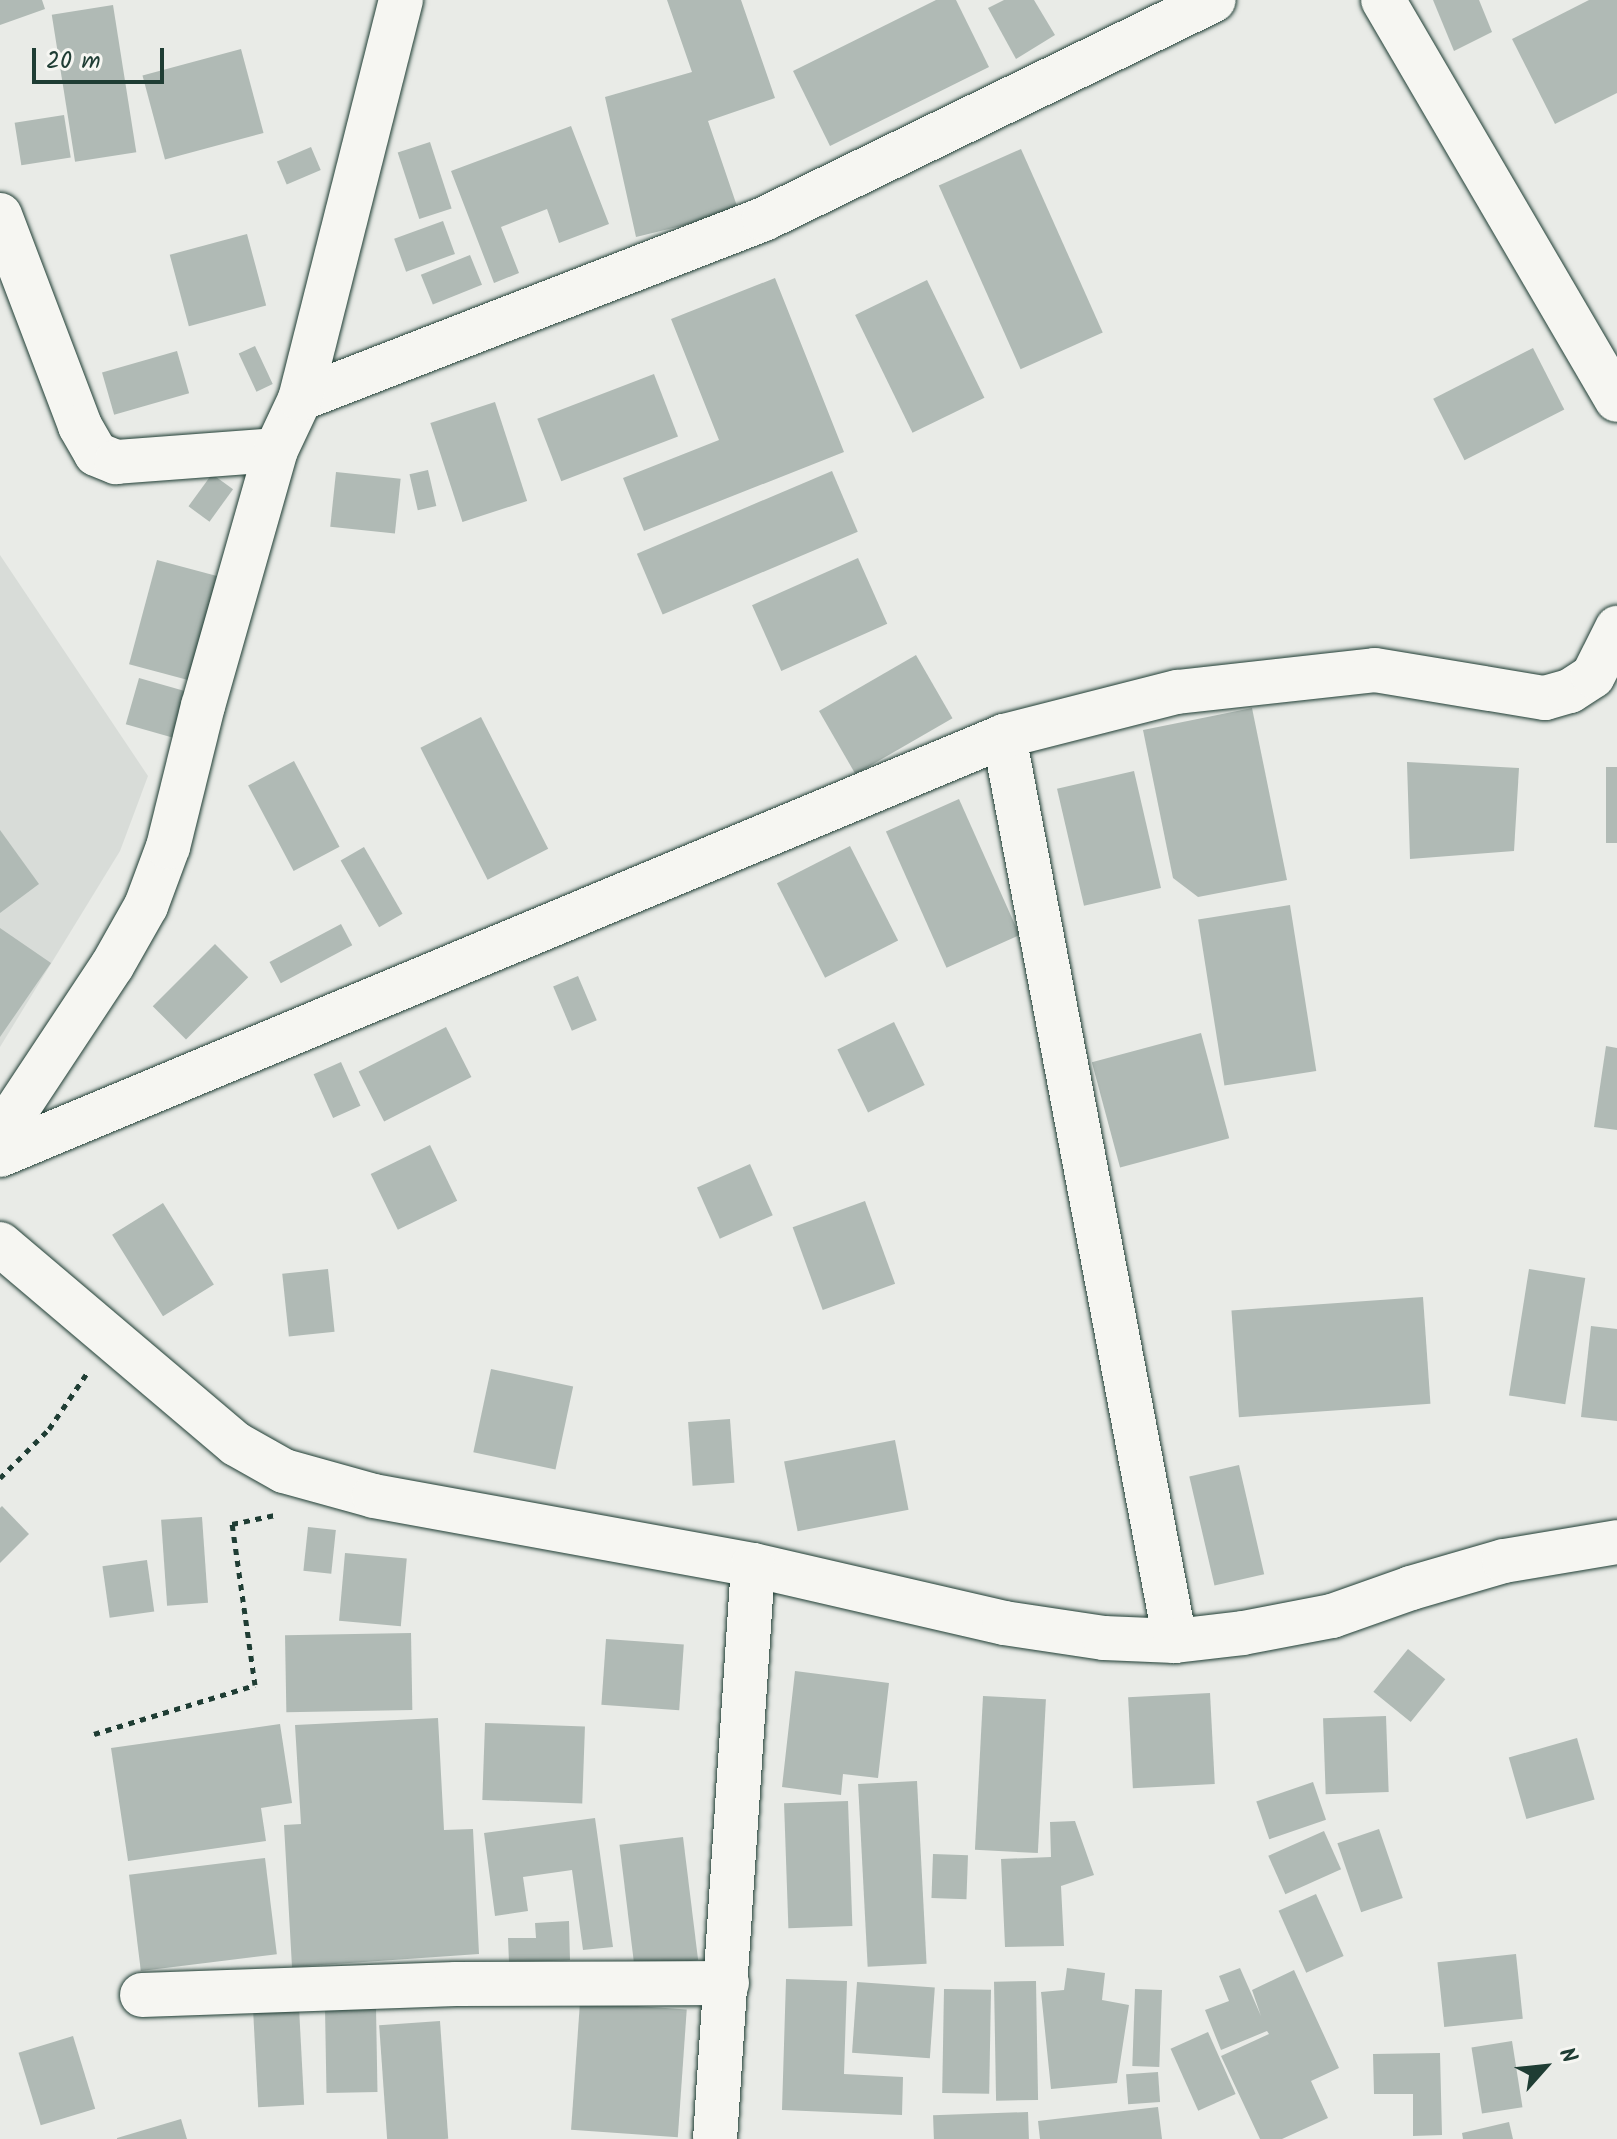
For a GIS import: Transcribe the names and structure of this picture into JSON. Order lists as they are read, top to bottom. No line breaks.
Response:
{"scale_bar":"20 m","north":"top right"}
